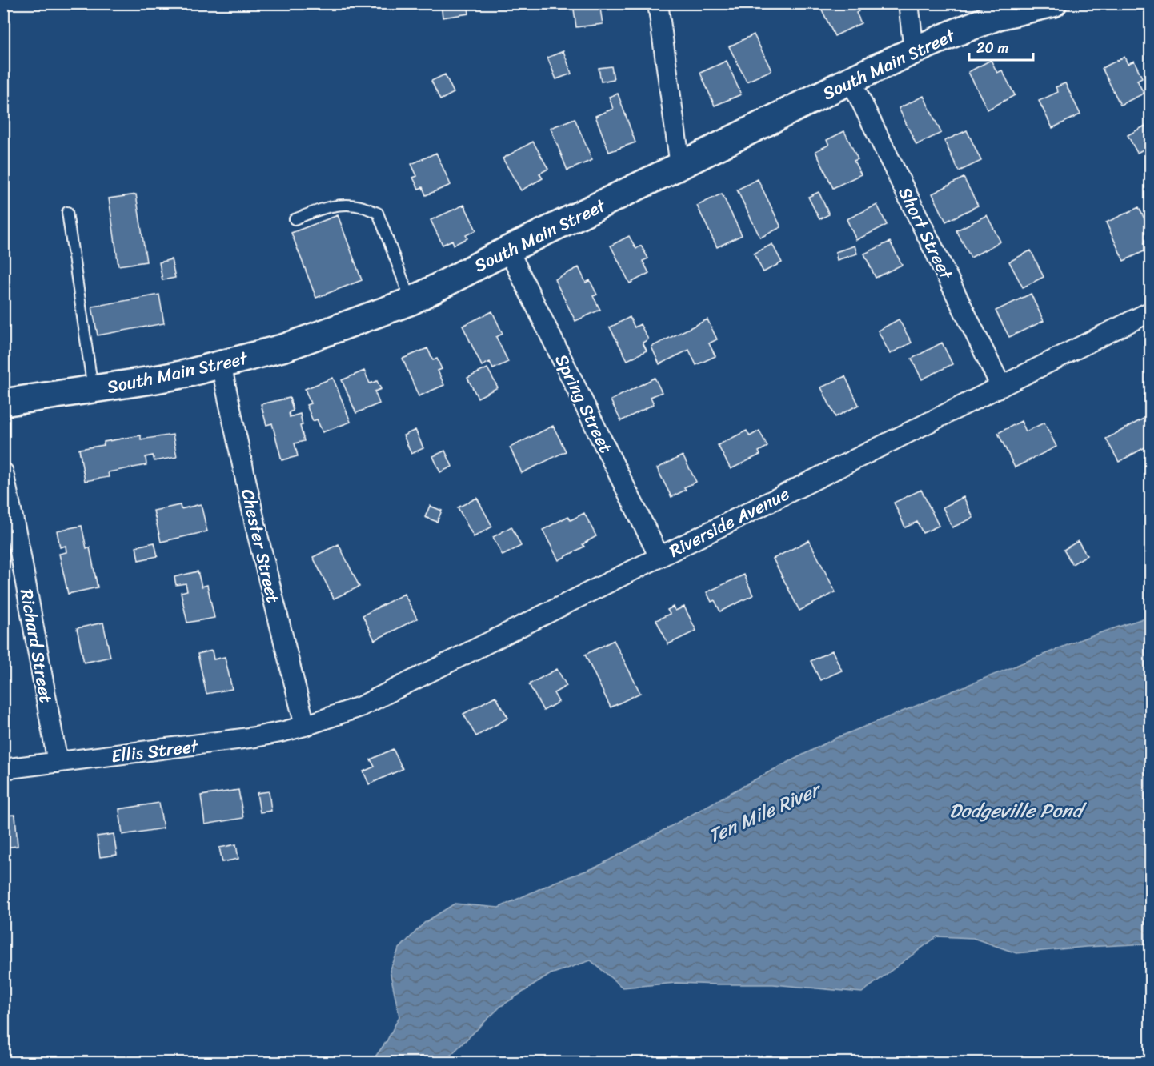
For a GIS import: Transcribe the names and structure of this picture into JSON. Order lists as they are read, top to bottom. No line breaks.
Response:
{"streets":{"main road":["South Main Street"],"street":["Short Street","Spring Street","Riverside Avenue","Chester Street","Richard Street","Ellis Street"]},"crossings":[["South Main Street","Short Street"],["South Main Street","Spring Street"],["South Main Street","Chester Street"],["Short Street","Riverside Avenue"],["Spring Street","Riverside Avenue"],["Riverside Avenue","Chester Street"],["Riverside Avenue","Ellis Street"],["Chester Street","Ellis Street"],["Richard Street","Ellis Street"]],"water":["Dodgeville Pond","Ten Mile River"],"scale_bar":"20 m"}
